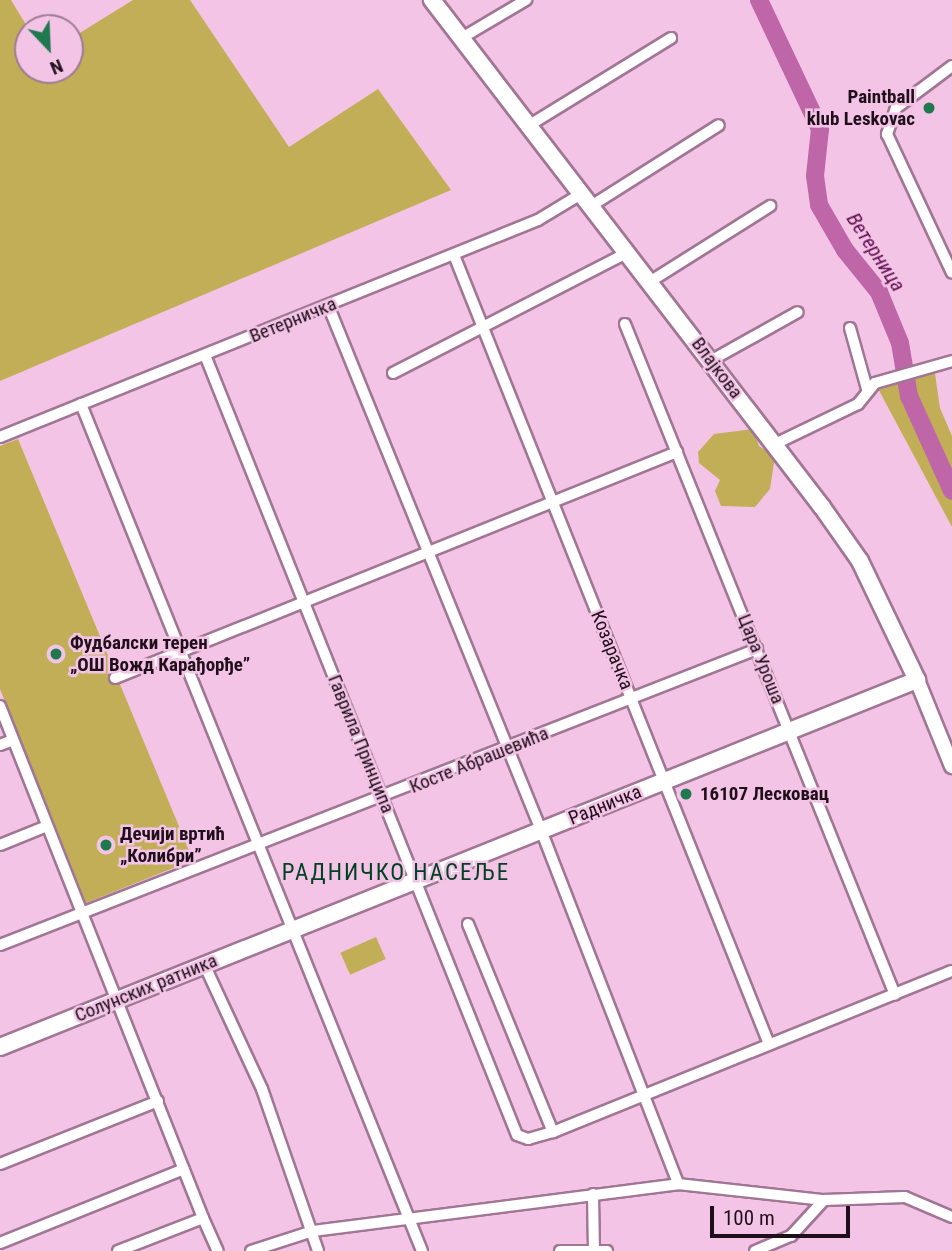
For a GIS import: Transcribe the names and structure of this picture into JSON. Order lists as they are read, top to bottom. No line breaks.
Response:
{"streets":{"main road":["Влајкова","Радничка","Солунских ратника"],"street":["Ветерничка","Козарачка","Цара Уроша","Гаврила Принципа","Косте Абрашевића"]},"crossings":[["Ветерничка","Влајкова"],["Ветерничка","Козарачка"],["Ветерничка","Гаврила Принципа"],["Влајкова","Радничка"],["Козарачка","Косте Абрашевића"],["Козарачка","Радничка"],["Цара Уроша","Косте Абрашевића"],["Цара Уроша","Радничка"],["Гаврила Принципа","Косте Абрашевића"],["Гаврила Принципа","Радничка"],["Радничка","Солунских ратника"]],"districts":["РАДНИЧКО НАСЕЉЕ"],"water":["Ветерница"],"places":["Paintball klub Leskovac","Фудбалски терен „ОШ Вожд Карађорђе”","16107 Лесковац","Дечији вртић „Колибри”"],"scale_bar":"100 m","north":"bottom right"}
